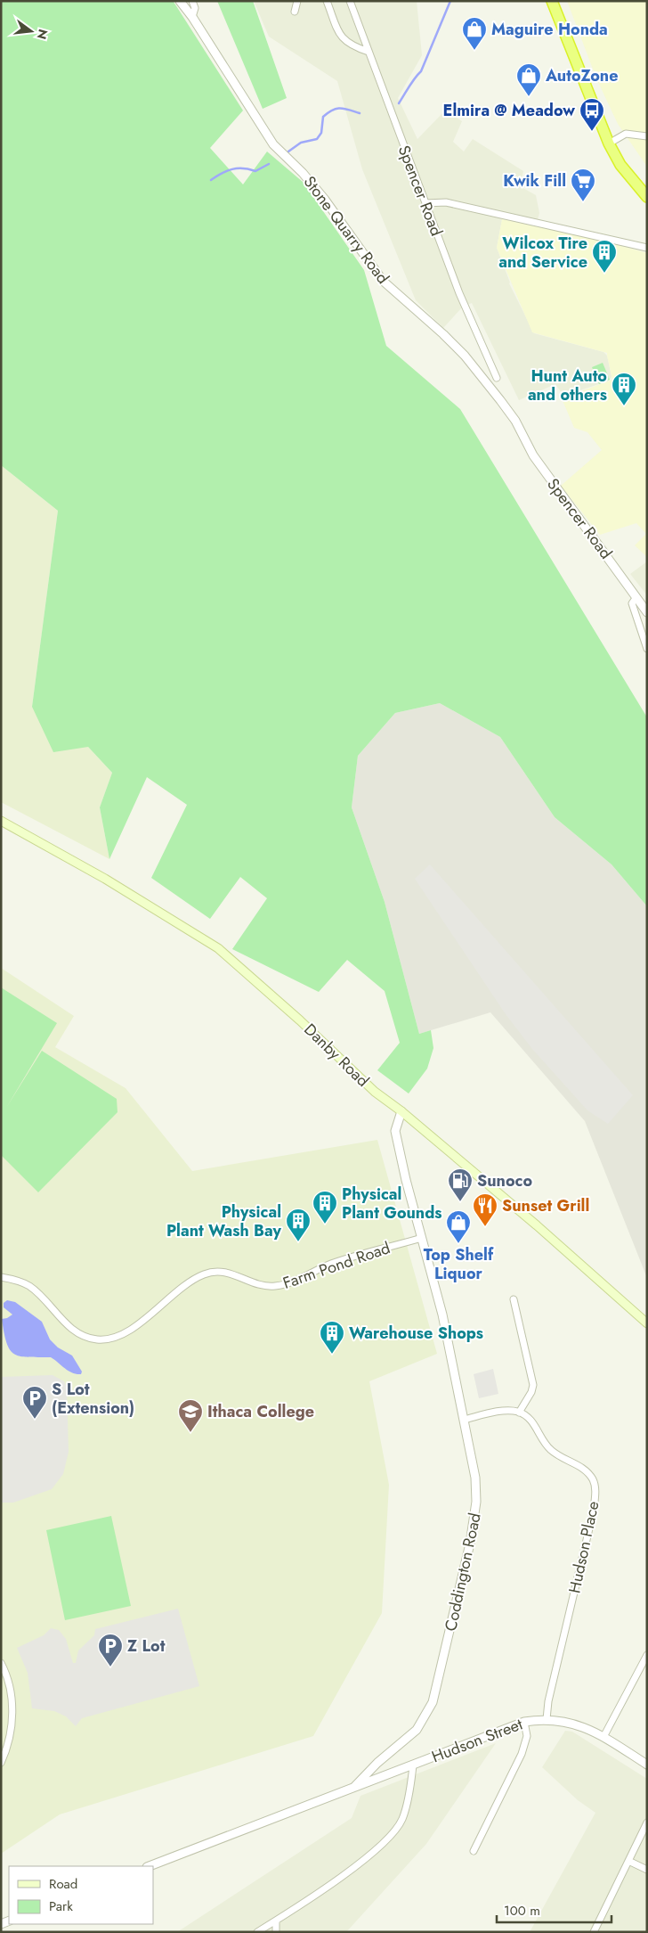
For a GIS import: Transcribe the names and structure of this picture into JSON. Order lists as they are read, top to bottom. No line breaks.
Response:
{"streets":{"main road":["Danby Road"],"street":["Spencer Road","Stone Quarry Road","Farm Pond Road","Hudson Place","Coddington Road","Hudson Street"]},"crossings":[["Spencer Road","Stone Quarry Road"],["Danby Road","Coddington Road"],["Farm Pond Road","Coddington Road"],["Hudson Place","Hudson Street"],["Coddington Road","Hudson Street"]],"places":{"shop":["Maguire Honda","AutoZone","Top Shelf Liquor"],"bus stop":["Elmira @ Meadow"],"supermarket":["Kwik Fill"],"building":["Wilcox Tire and Service","Hunt Auto and others","Physical Plant Gounds","Physical Plant Wash Bay","Warehouse Shops"],"fuel station":["Sunoco"],"restaurant":["Sunset Grill"],"parking":["S Lot (Extension)","Z Lot"],"school or university":["Ithaca College"]},"legend":["Road","Park"],"scale_bar":"100 m","north":"right"}
